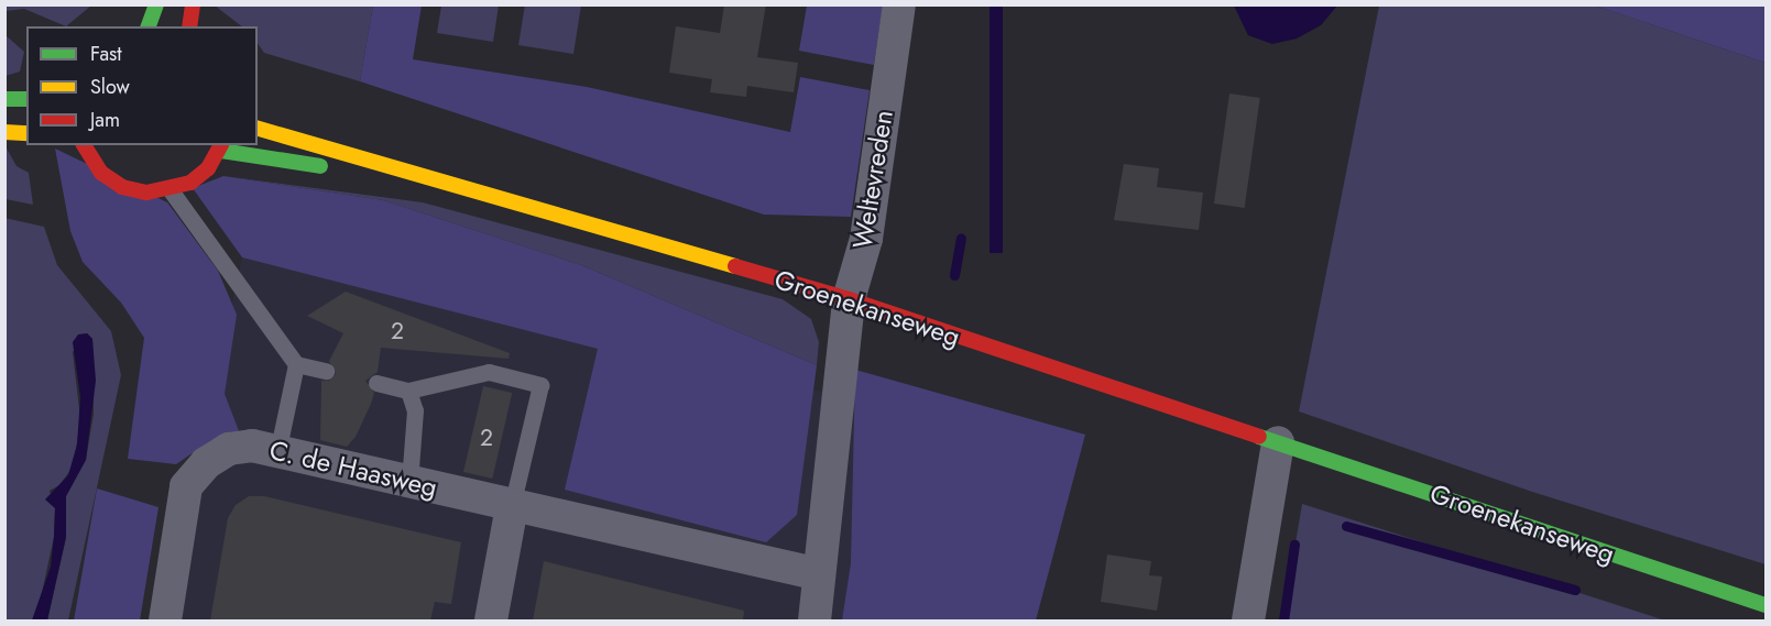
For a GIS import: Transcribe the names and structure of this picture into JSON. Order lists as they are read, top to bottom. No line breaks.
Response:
{"streets":{"street":["Weltevreden","Groenekanseweg","C. de Haasweg"]},"crossings":[["Weltevreden","Groenekanseweg"],["Weltevreden","C. de Haasweg"]],"house_numbers":["2","2"],"legend":["Fast","Slow","Jam"]}
